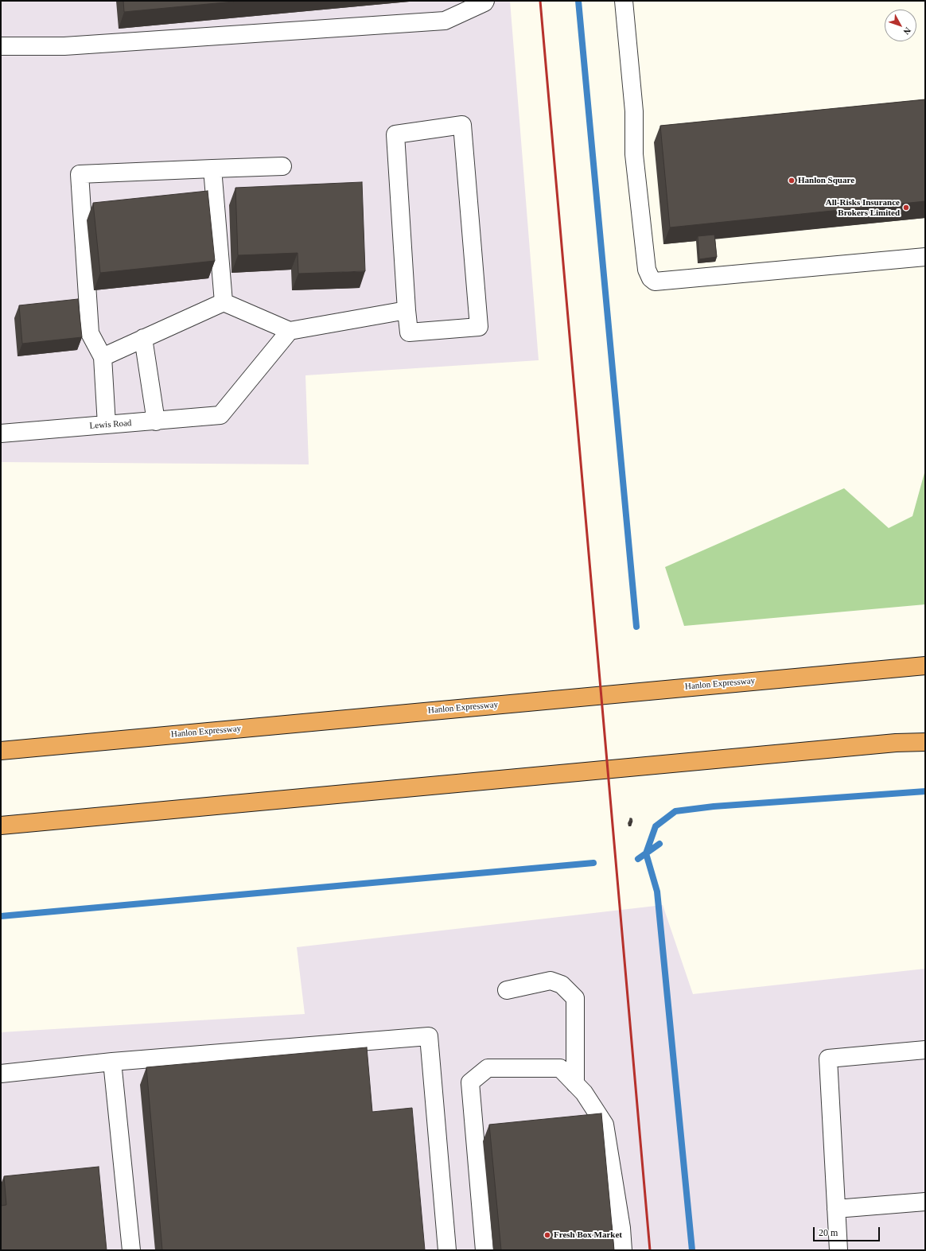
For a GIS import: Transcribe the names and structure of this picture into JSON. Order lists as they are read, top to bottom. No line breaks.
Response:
{"streets":{"highway":["Hanlon Expressway"],"street":["Lewis Road"]},"places":["Hanlon Square","All-Risks Insurance Brokers Limited","Fresh Box Market"],"scale_bar":"20 m","north":"bottom right"}
